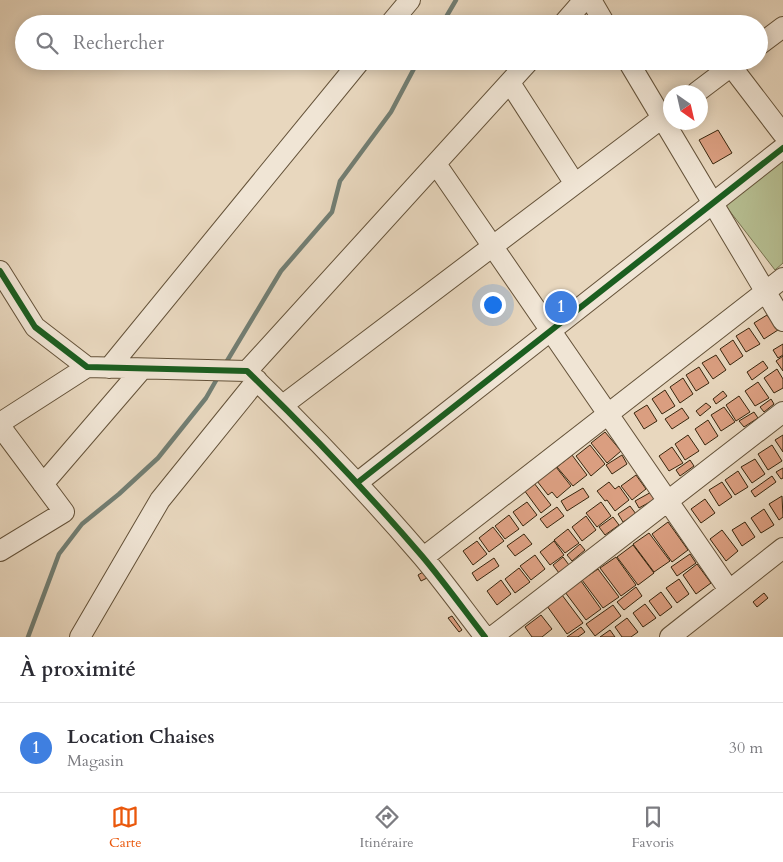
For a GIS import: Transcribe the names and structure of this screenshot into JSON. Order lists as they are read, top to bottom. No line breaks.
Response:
{"north":"bottom right","page":{"search":"Rechercher","pins":"1","heading":"À proximité","list":[{"mark":"1","name":"Location Chaises","note":"Magasin","value":"30 m"}],"nav":["Carte","Itinéraire","Favoris"]}}
